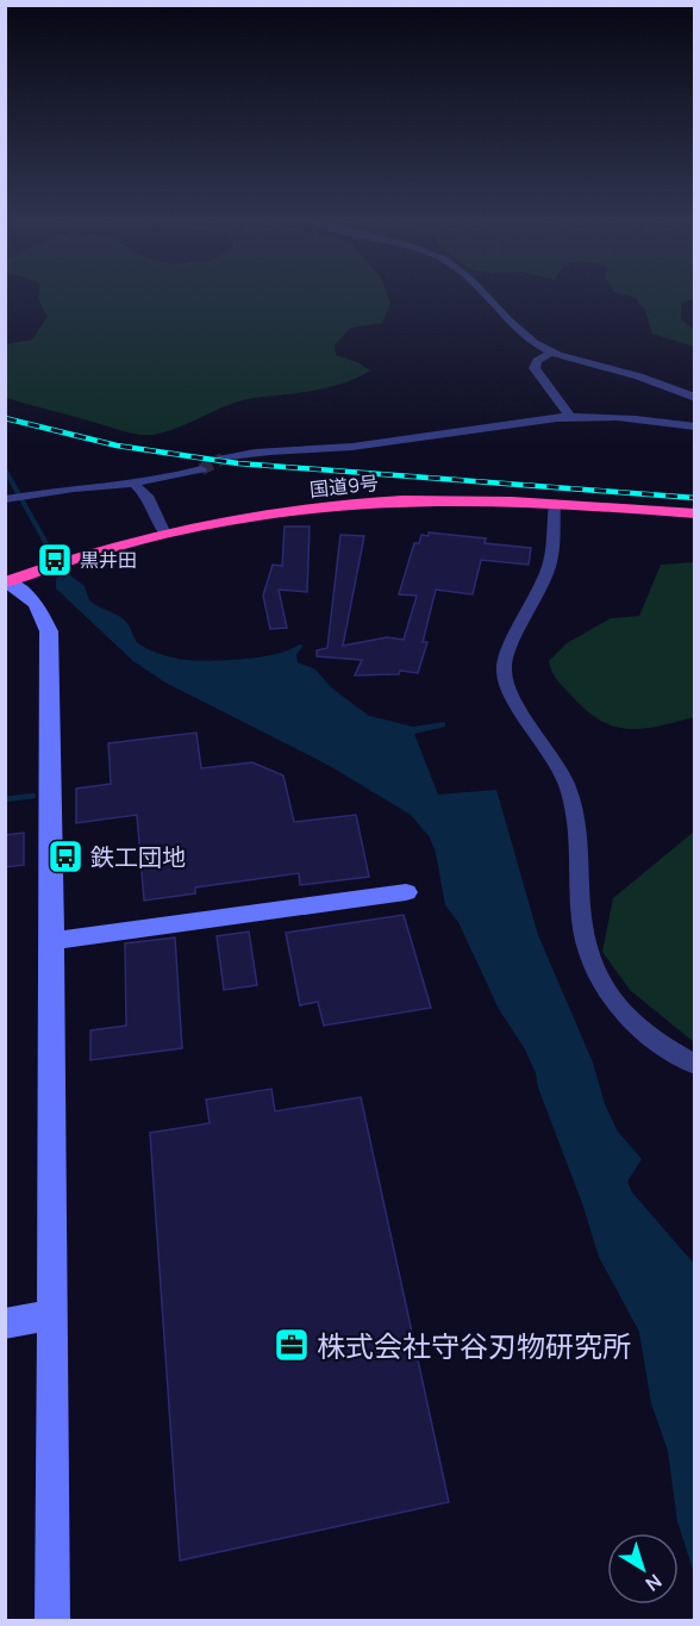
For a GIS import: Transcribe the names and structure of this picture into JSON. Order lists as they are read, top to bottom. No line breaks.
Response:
{"streets":{"highway":["国道9号"]},"places":{"bus stop":["黒井田","鉄工団地"],"office":["株式会社守谷刃物研究所"]},"north":"bottom right"}
